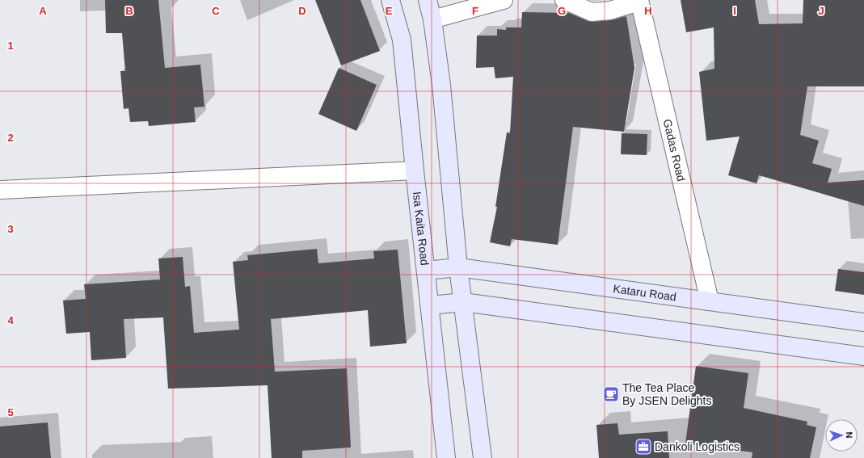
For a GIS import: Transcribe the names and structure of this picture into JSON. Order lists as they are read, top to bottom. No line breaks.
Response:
{"streets":{"main road":["Isa Kaita Road","Kataru Road"],"street":["Gadas Road"]},"crossings":[["Gadas Road","Kataru Road"],["Isa Kaita Road","Kataru Road"]],"places":{"cafe":["The Tea Place By JSEN Delights"],"office":["Dankoli Logistics"]},"north":"right","grid":{"columns":["A","B","C","D","E","F","G","H","I","J"],"rows":["1","2","3","4","5"]}}
